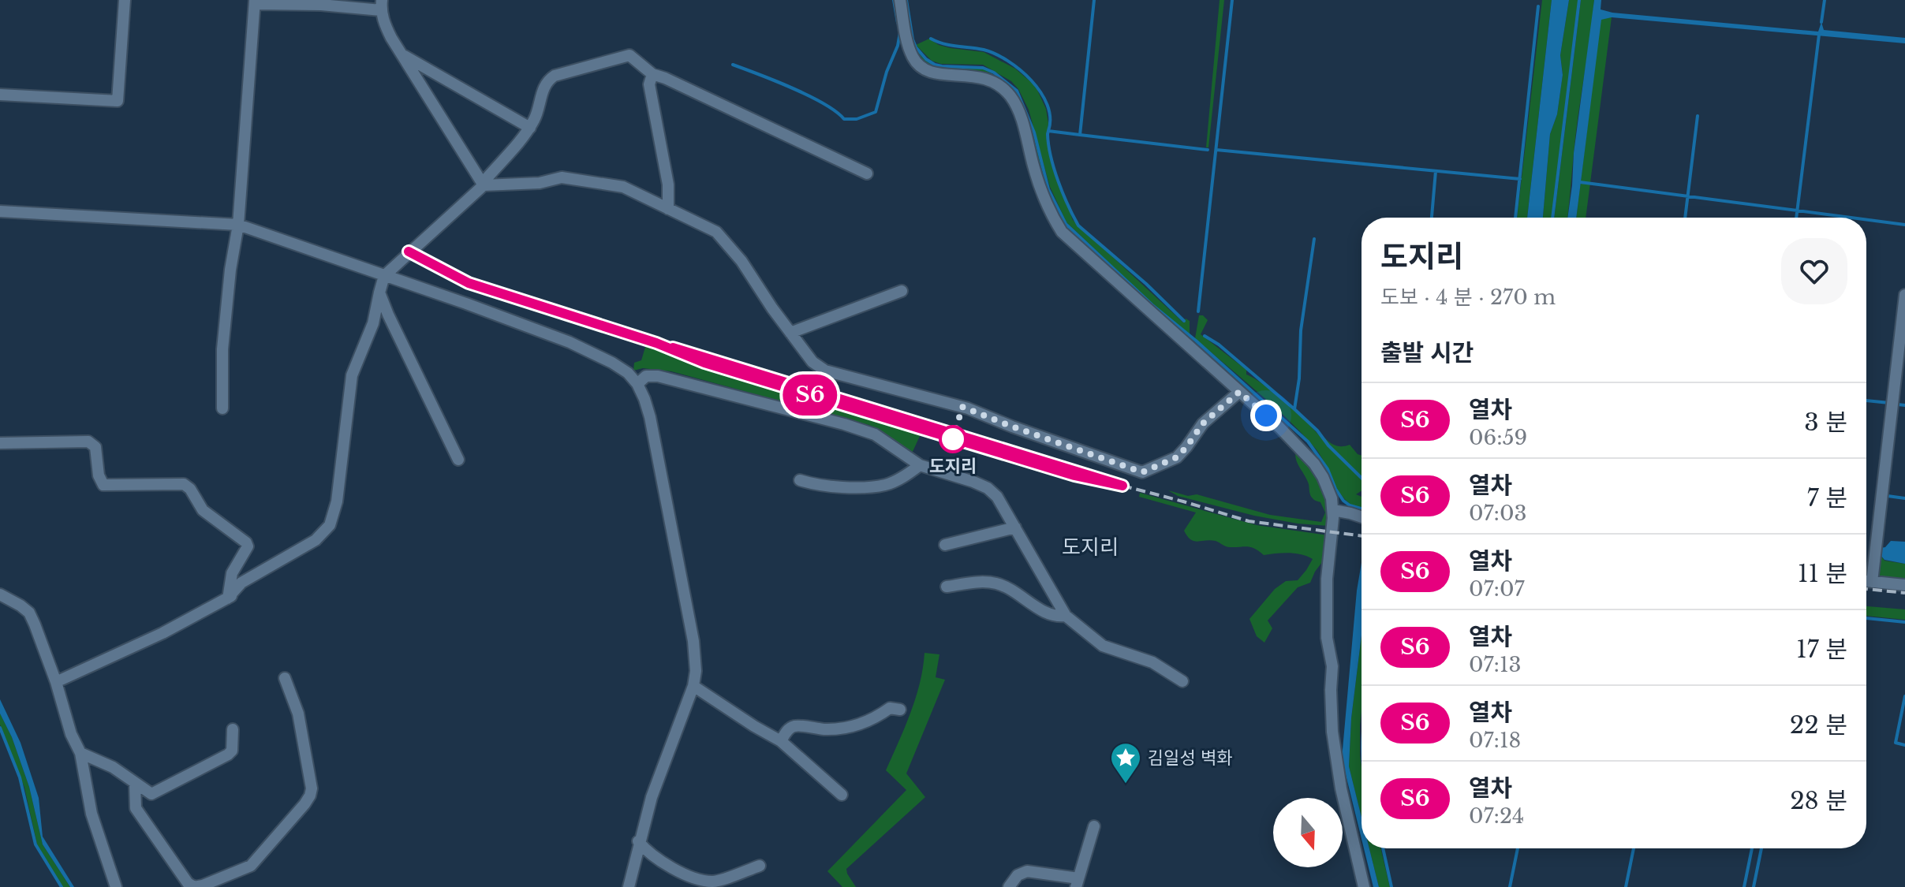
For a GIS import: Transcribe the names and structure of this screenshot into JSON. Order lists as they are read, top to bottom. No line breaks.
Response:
{"districts":["도지리"],"places":{"other":["도지리"],"place":["김일성 벽화"]},"north":"bottom","page":{"on_map":"S6","heading":[["도지리","도보 · 4 분 · 270 m"],"출발 시간"],"list":[{"mark":"S6","name":"열차","note":"06:59","value":"3 분"},{"mark":"S6","name":"열차","note":"07:03","value":"7 분"},{"mark":"S6","name":"열차","note":"07:07","value":"11 분"},{"mark":"S6","name":"열차","note":"07:13","value":"17 분"},{"mark":"S6","name":"열차","note":"07:18","value":"22 분"},{"mark":"S6","name":"열차","note":"07:24","value":"28 분"}]}}
